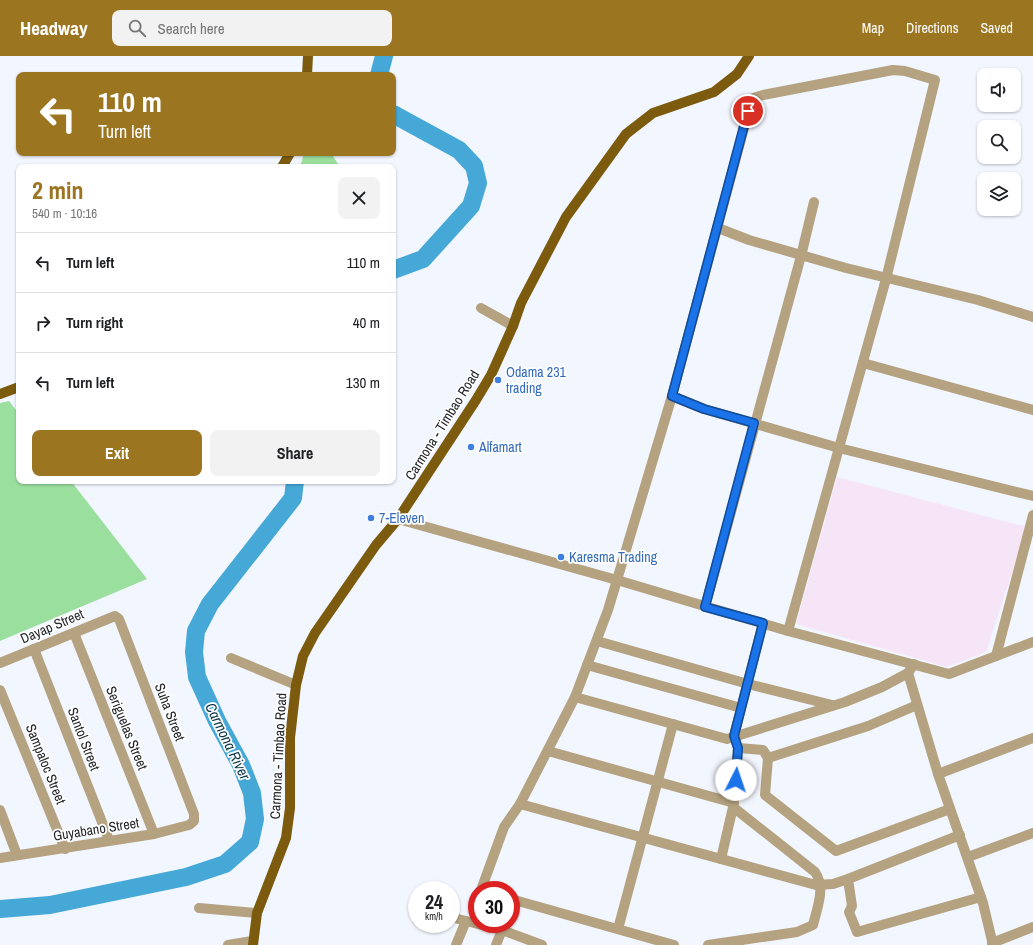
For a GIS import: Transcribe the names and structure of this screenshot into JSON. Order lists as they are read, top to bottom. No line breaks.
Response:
{"streets":{"main road":["Carmona - Timbao Road"],"street":["Dayap Street","Suha Street","Seriguelas Street","Santol Street","Sampaloc Street","Guyabano Street"]},"crossings":[["Dayap Street","Suha Street"],["Dayap Street","Seriguelas Street"],["Dayap Street","Santol Street"],["Suha Street","Guyabano Street"],["Seriguelas Street","Guyabano Street"],["Santol Street","Guyabano Street"],["Sampaloc Street","Guyabano Street"]],"water":["Carmona River"],"places":["Odama 231 trading","Alfamart","7-Eleven","Karesma Trading"],"page":{"header":"Headway","search":"Search here","nav":["Map","Directions","Saved"],"turn":["110 m","Turn left"],"heading":["2 min","540 m · 10:16"],"list":[{"name":"Turn left","value":"110 m"},{"name":"Turn right","value":"40 m"},{"name":"Turn left","value":"130 m"}],"buttons":["Exit","Share"],"speed":"24 km/h","limit":"30"}}
